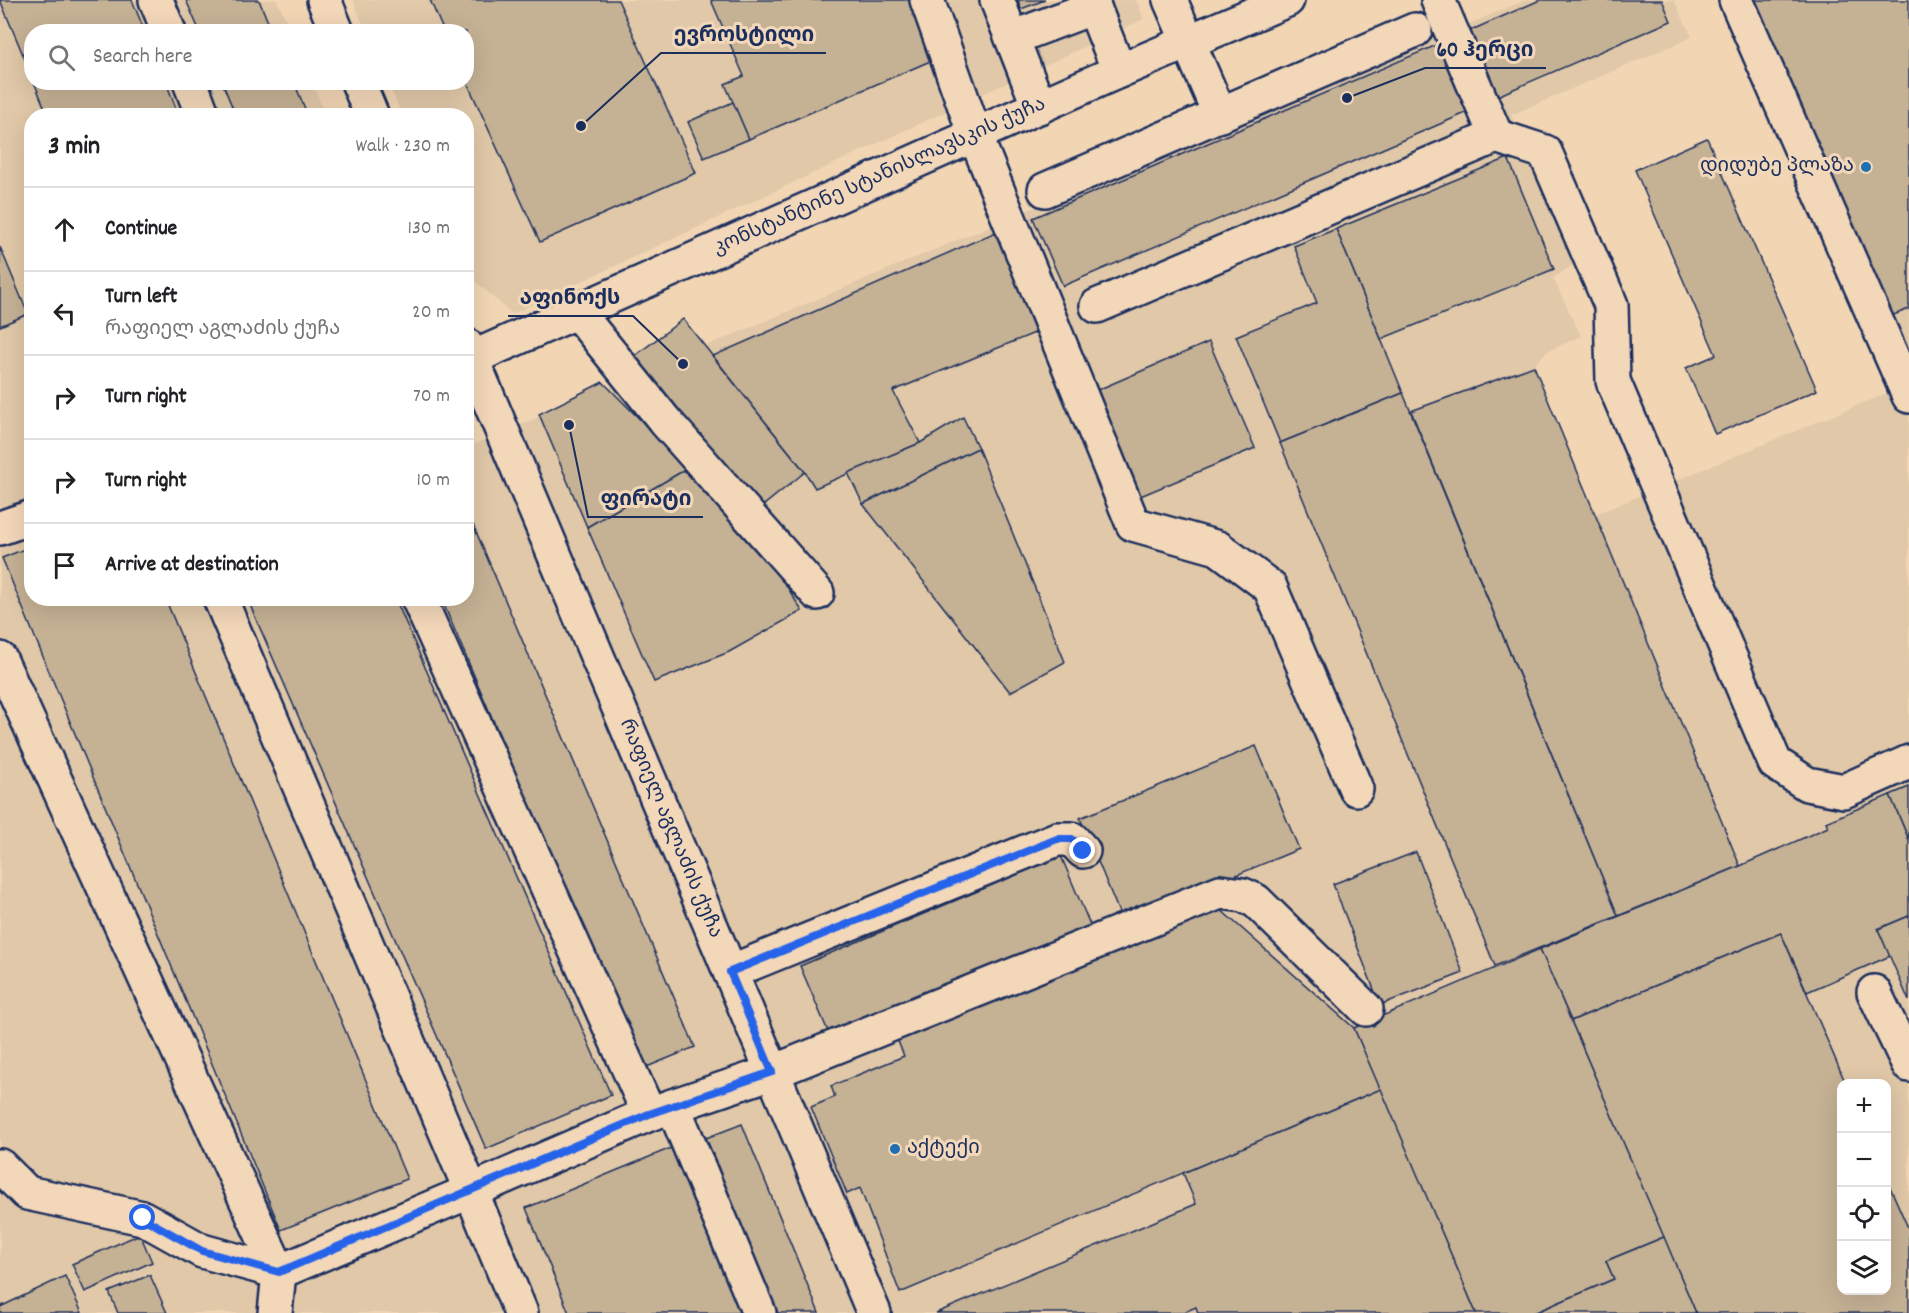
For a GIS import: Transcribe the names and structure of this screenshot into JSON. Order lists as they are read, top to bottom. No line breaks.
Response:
{"streets":{"street":["კონსტანტინე სტანისლავსკის ქუჩა","რაფიელ აგლაძის ქუჩა"]},"places":["60 ჰერცი","ევროსტილი","დიდუბე პლაზა","აფინოქს","ფირატი","აქტექი"],"page":{"search":"Search here","heading":["3 min","Walk · 230 m"],"list":[["Continue","130 m"],["Turn left","რაფიელ აგლაძის ქუჩა","20 m"],["Turn right","70 m"],["Turn right","10 m"],"Arrive at destination"],"map_buttons":["+","−"]}}
